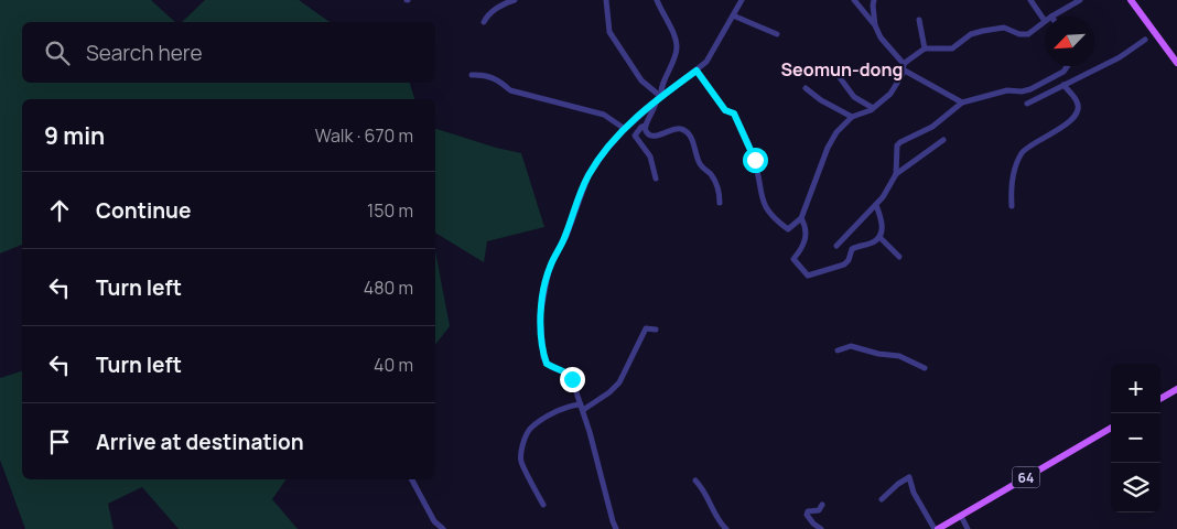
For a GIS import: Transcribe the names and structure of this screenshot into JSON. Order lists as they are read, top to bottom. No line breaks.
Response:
{"streets":{"main road":["64"]},"districts":["Seomun-dong"],"north":"bottom left","page":{"search":"Search here","heading":["9 min","Walk · 670 m"],"list":[["Continue","150 m"],["Turn left","480 m"],["Turn left","40 m"],"Arrive at destination"],"map_buttons":["+","−"]}}
